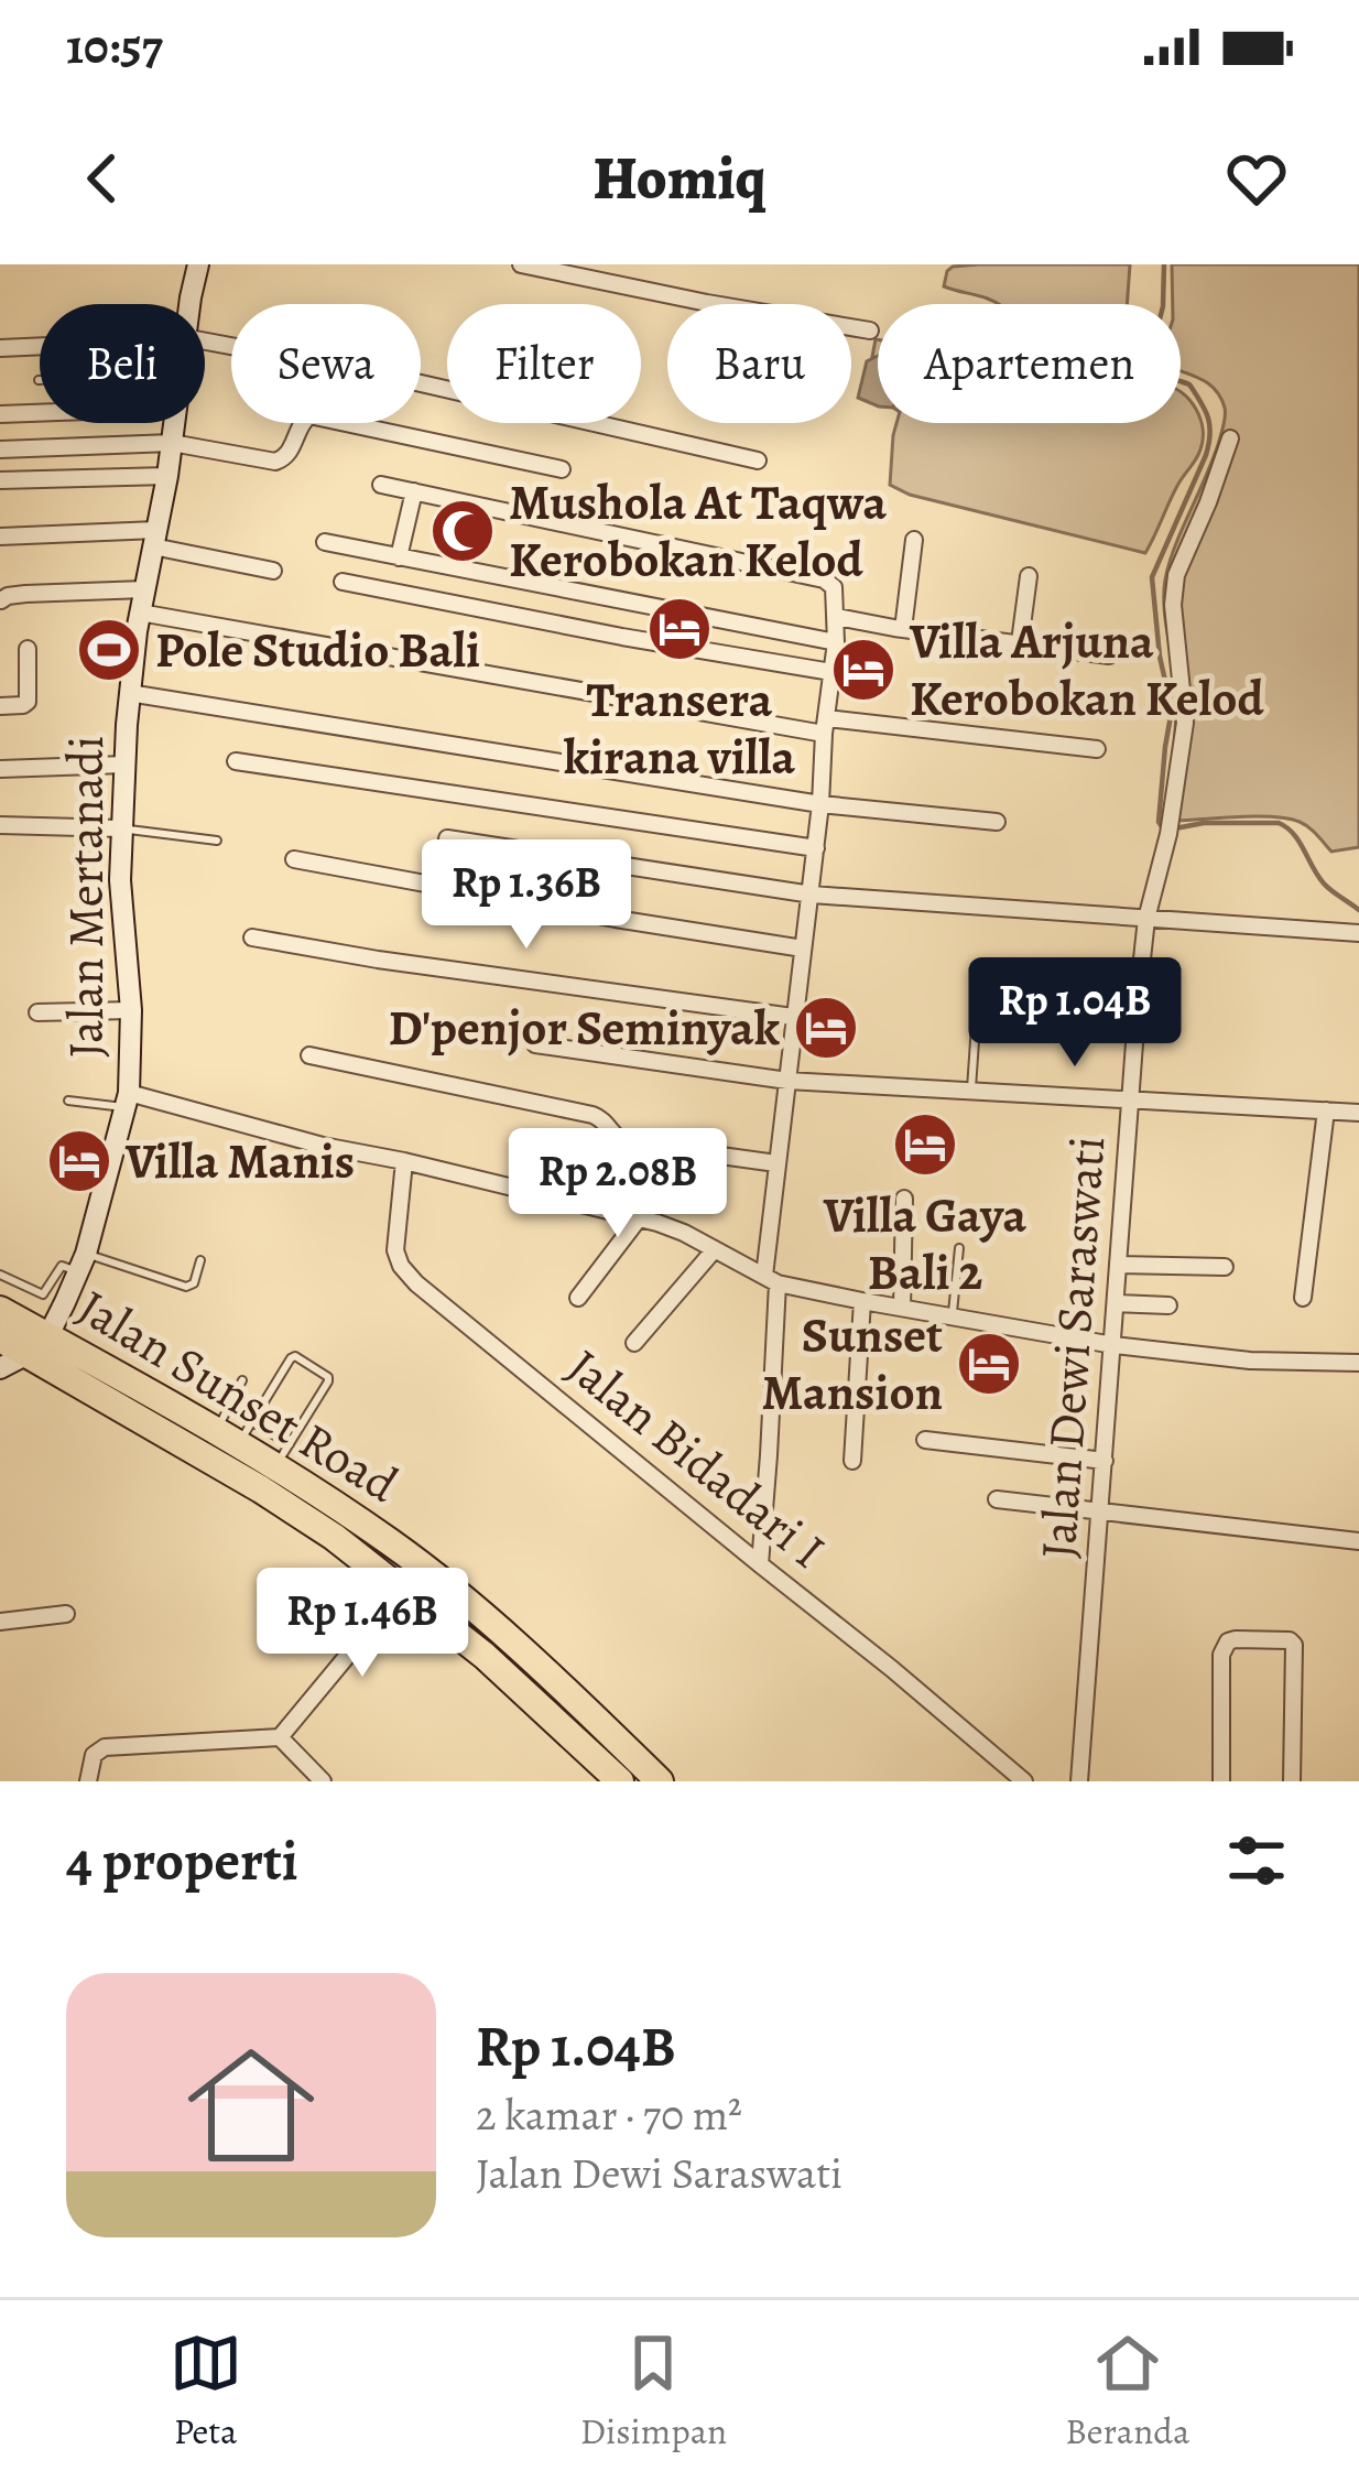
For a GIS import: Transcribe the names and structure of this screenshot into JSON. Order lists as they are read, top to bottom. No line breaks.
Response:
{"streets":{"highway":["Jalan Sunset Road"],"street":["Jalan Mertanadi","Jalan Dewi Saraswati","Jalan Bidadari I"]},"crossings":[["Jalan Mertanadi","Jalan Sunset Road"]],"places":{"mosque":["Mushola At Taqwa Kerobokan Kelod"],"hotel":["Transera kirana villa","Villa Arjuna Kerobokan Kelod","D'penjor Seminyak","Villa Gaya Bali 2","Villa Manis","Sunset Mansion"],"sports":["Pole Studio Bali"]},"page":{"status":"10:57","header":"Homiq","chip":["Beli","Sewa","Filter","Baru","Apartemen"],"price":["Rp 1.36B","Rp 1.04B","Rp 2.08B","Rp 1.46B"],"heading":"4 properti","list":[{"name":"Rp 1.04B","note":"2 kamar · 70 m² · Jalan Dewi Saraswati"}],"tabs":["Peta","Disimpan","Beranda"]}}
